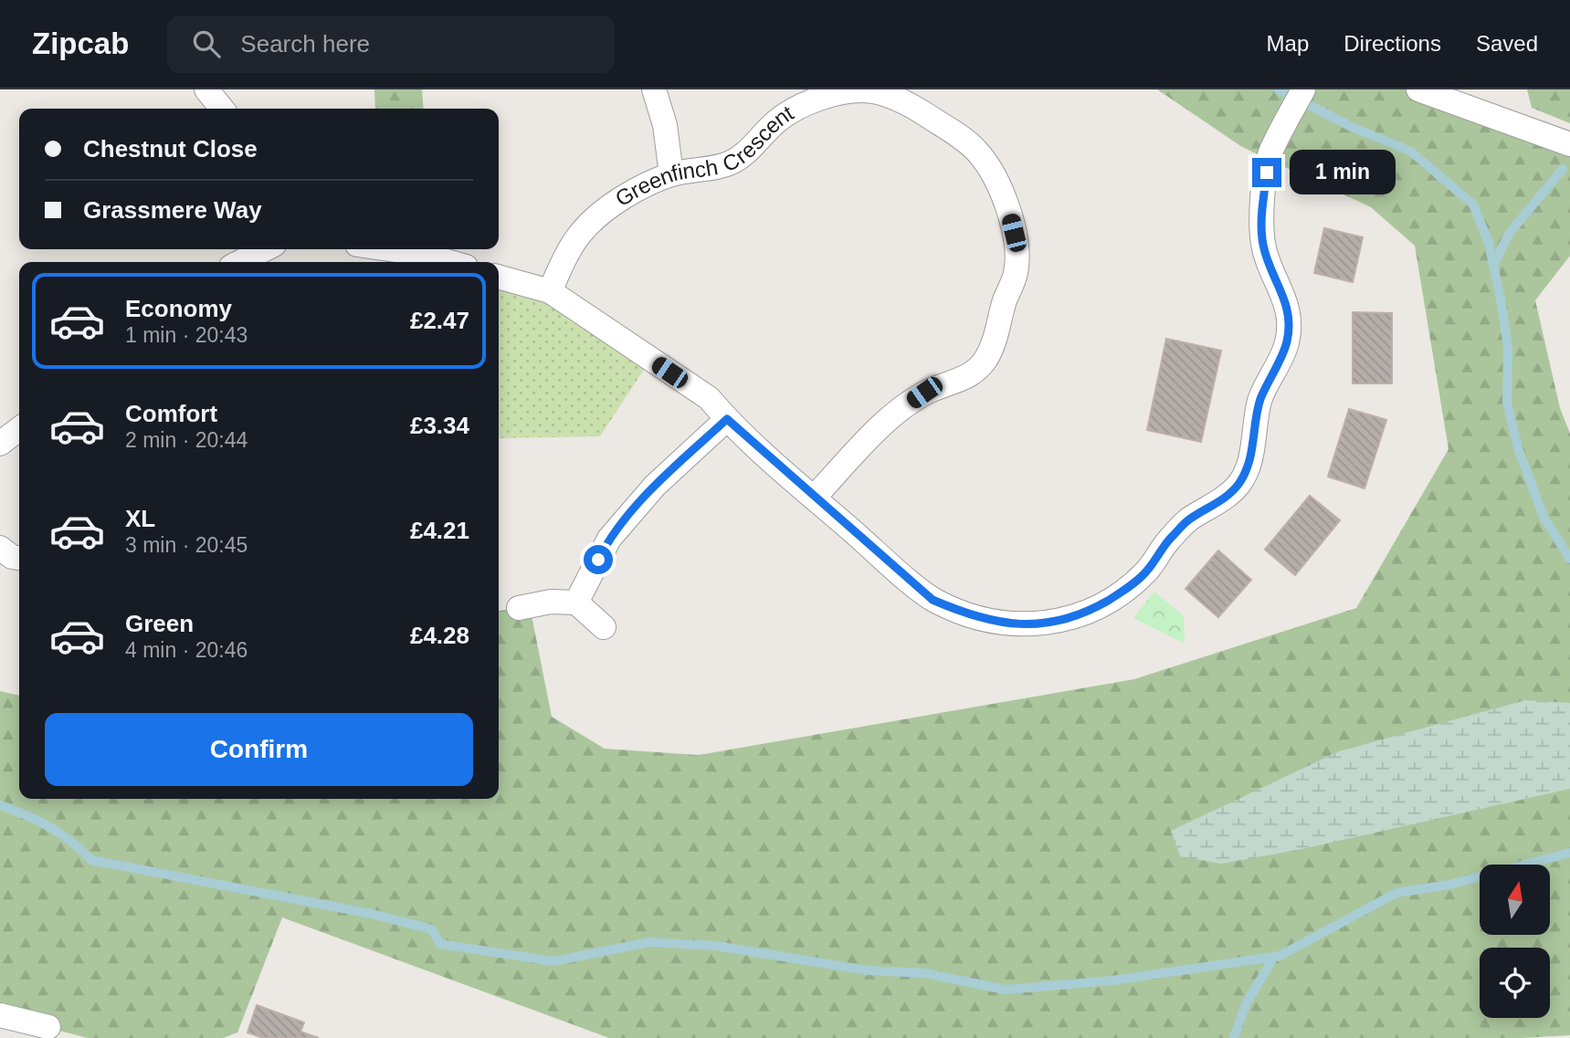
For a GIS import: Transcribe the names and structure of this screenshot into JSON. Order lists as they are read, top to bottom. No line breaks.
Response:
{"streets":{"street":["Greenfinch Crescent"]},"north":"top","page":{"header":"Zipcab","search":"Search here","nav":["Map","Directions","Saved"],"banner":["Chestnut Close","Grassmere Way"],"bubble":"1 min","list":[{"name":"Economy","note":"1 min · 20:43","value":"£2.47"},{"name":"Comfort","note":"2 min · 20:44","value":"£3.34"},{"name":"XL","note":"3 min · 20:45","value":"£4.21"},{"name":"Green","note":"4 min · 20:46","value":"£4.28"}],"buttons":"Confirm"}}
